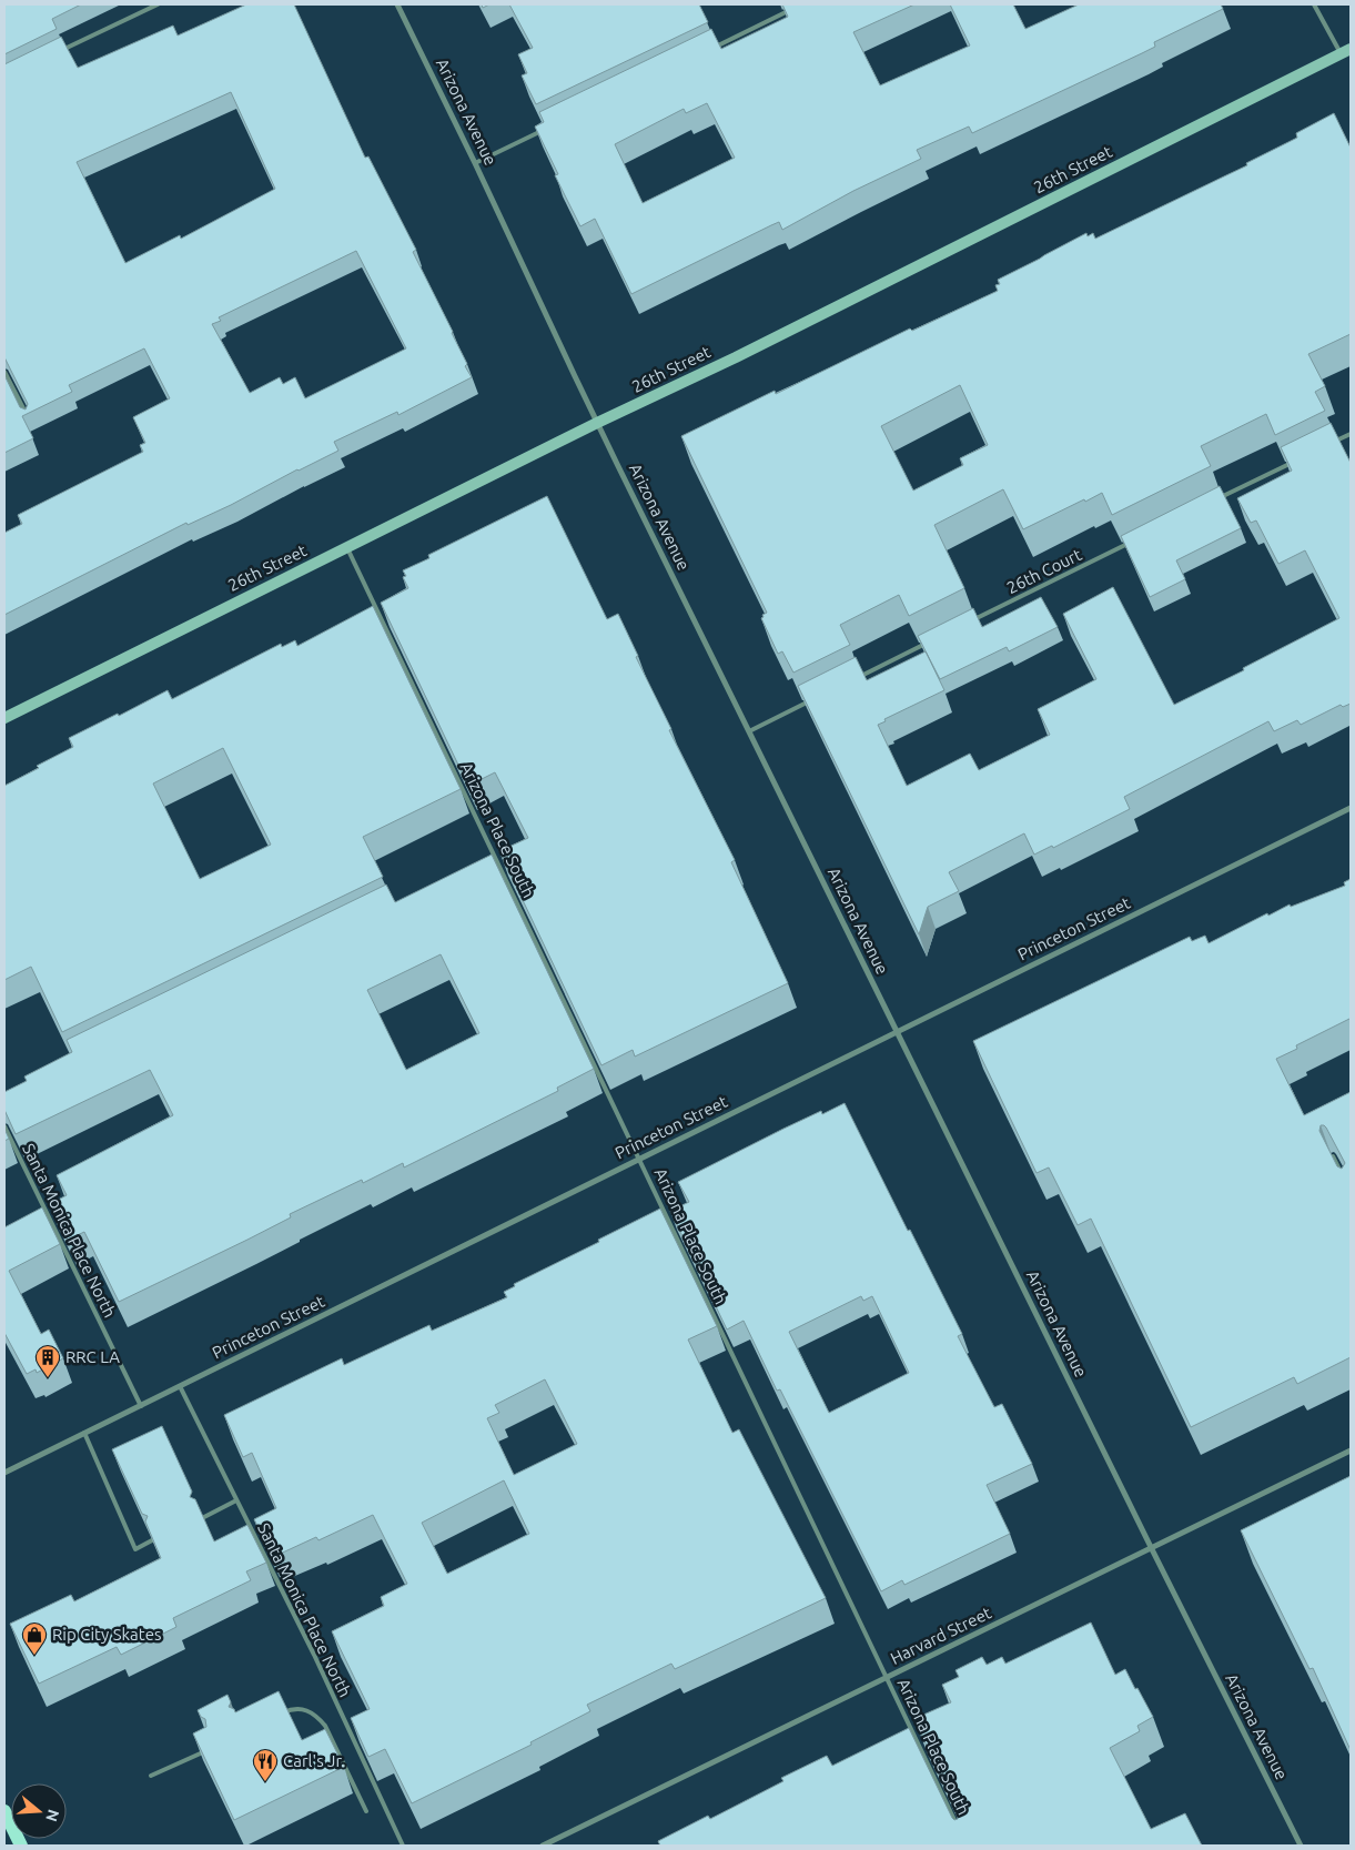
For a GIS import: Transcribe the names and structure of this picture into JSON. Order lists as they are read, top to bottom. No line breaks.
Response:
{"streets":{"main road":["26th Street"],"street":["Arizona Avenue","Princeton Street","Harvard Street"],"lane":["26th Court","Arizona Place South","Santa Monica Place North"]},"crossings":[["Arizona Avenue","26th Street"],["Arizona Avenue","Princeton Street"],["Arizona Avenue","Harvard Street"],["26th Street","Arizona Place South"],["Arizona Place South","Princeton Street"],["Arizona Place South","Harvard Street"],["Princeton Street","Santa Monica Place North"]],"places":{"building":["RRC LA"],"shop":["Rip City Skates"],"restaurant":["Carl's Jr."]},"north":"right"}
